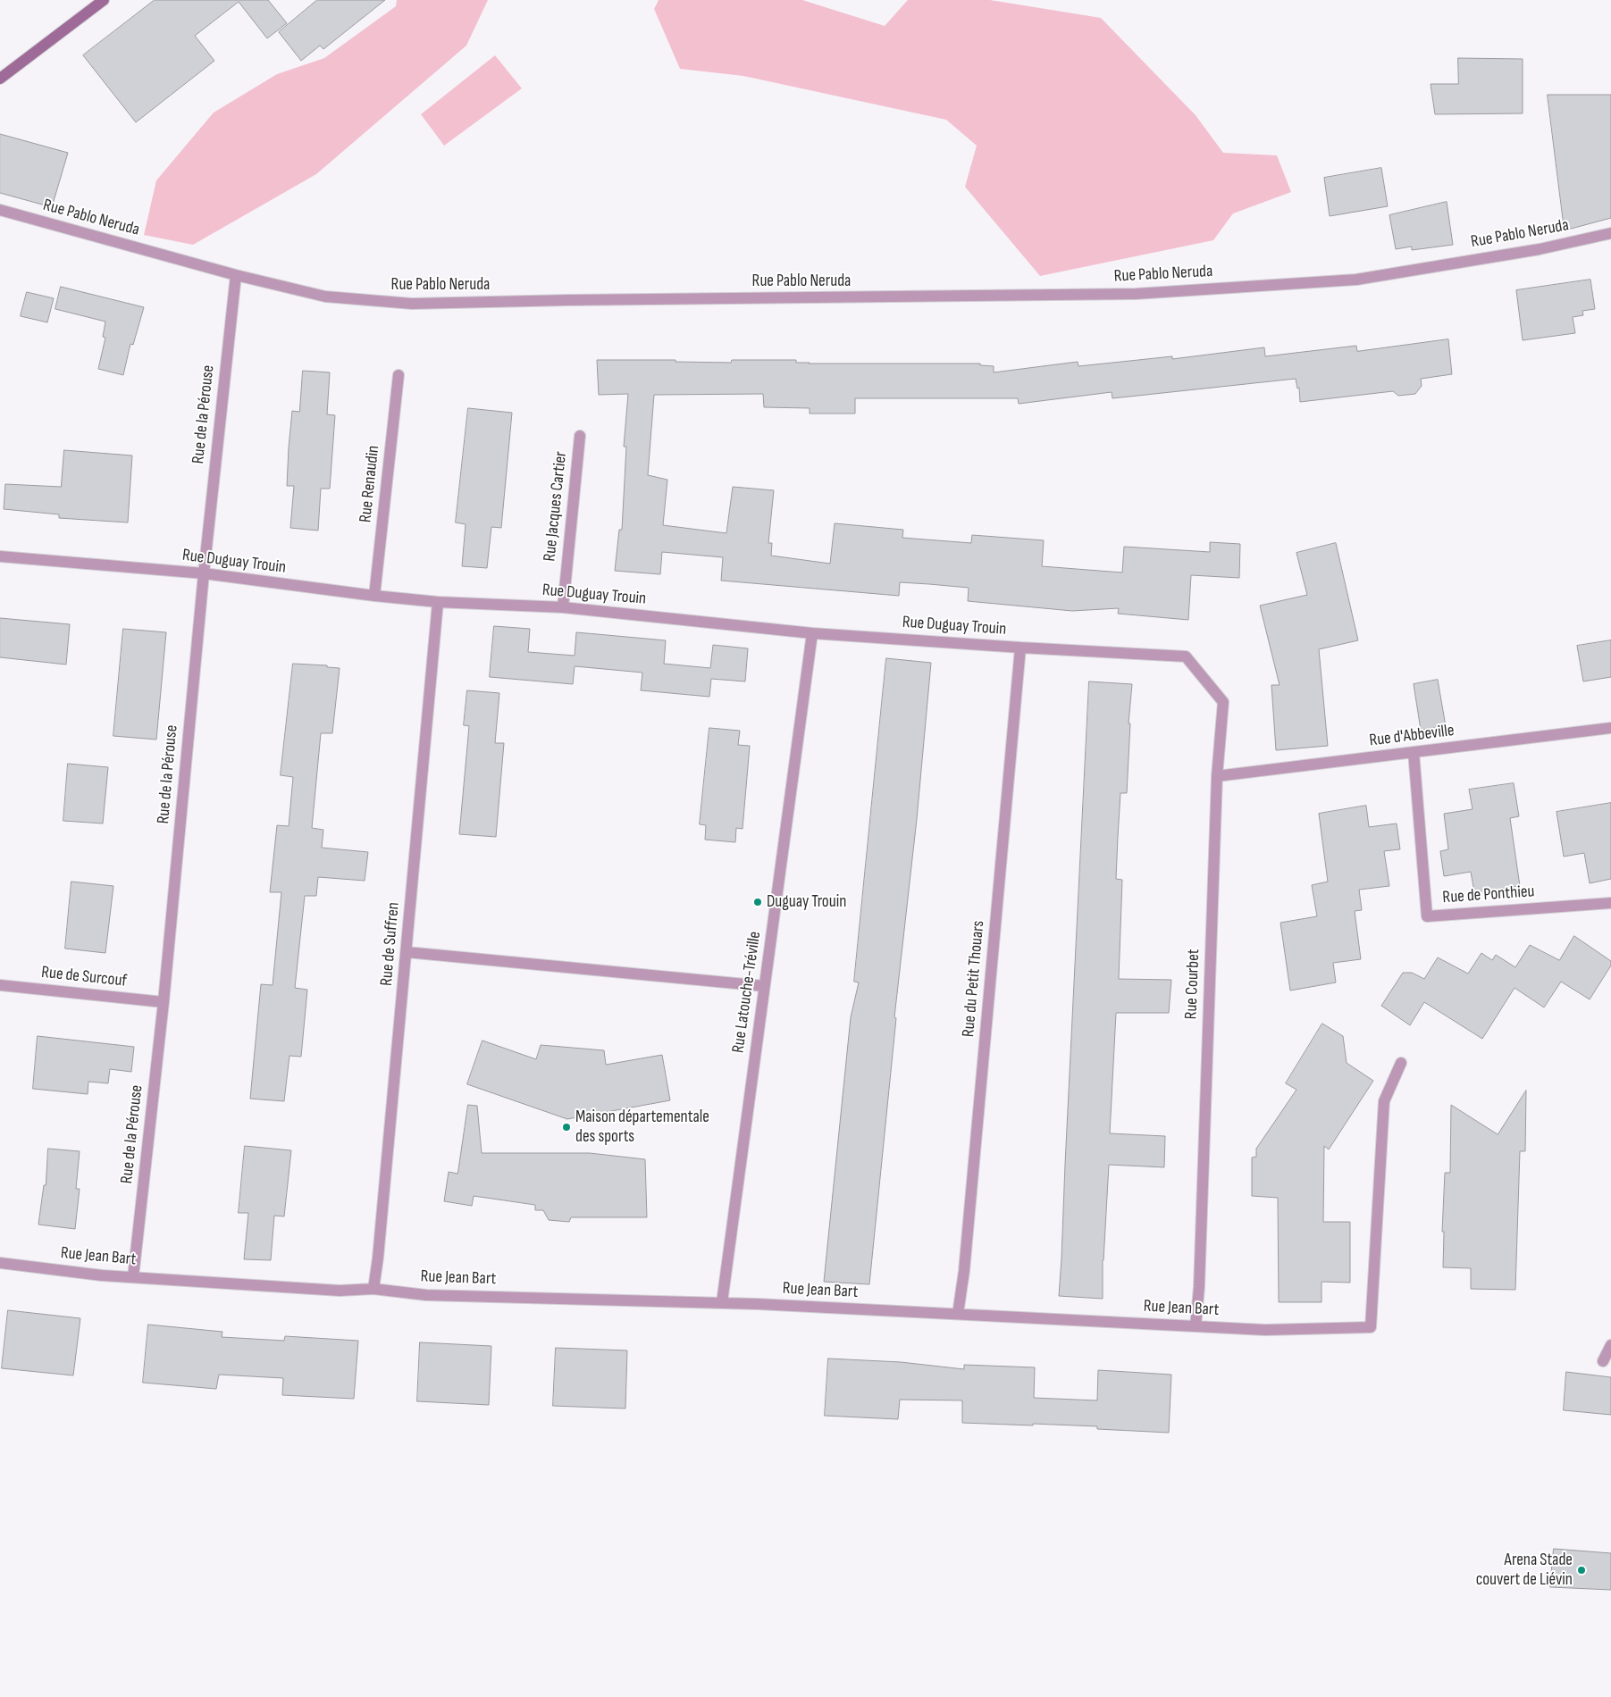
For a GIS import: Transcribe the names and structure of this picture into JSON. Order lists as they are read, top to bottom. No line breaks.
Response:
{"streets":{"street":["Rue Pablo Neruda","Rue de la Pérouse","Rue Renaudin","Rue Jacques Cartier","Rue Duguay Trouin","Rue d'Abbeville","Rue de Ponthieu","Rue de Suffren","Rue de Surcouf","Rue du Petit Thouars","Rue Courbet","Rue Latouche-Tréville","Rue Jean Bart"]},"crossings":[["Rue Pablo Neruda","Rue de la Pérouse"],["Rue de la Pérouse","Rue Duguay Trouin"],["Rue de la Pérouse","Rue de Surcouf"],["Rue de la Pérouse","Rue Jean Bart"],["Rue Renaudin","Rue Duguay Trouin"],["Rue Jacques Cartier","Rue Duguay Trouin"],["Rue Duguay Trouin","Rue de Suffren"],["Rue Duguay Trouin","Rue du Petit Thouars"],["Rue Duguay Trouin","Rue Courbet"],["Rue Duguay Trouin","Rue Latouche-Tréville"],["Rue d'Abbeville","Rue de Ponthieu"],["Rue d'Abbeville","Rue Courbet"],["Rue de Suffren","Rue Jean Bart"],["Rue du Petit Thouars","Rue Jean Bart"],["Rue Courbet","Rue Jean Bart"],["Rue Latouche-Tréville","Rue Jean Bart"]],"places":["Duguay Trouin","Maison départementale des sports","Arena Stade couvert de Liévin"]}
